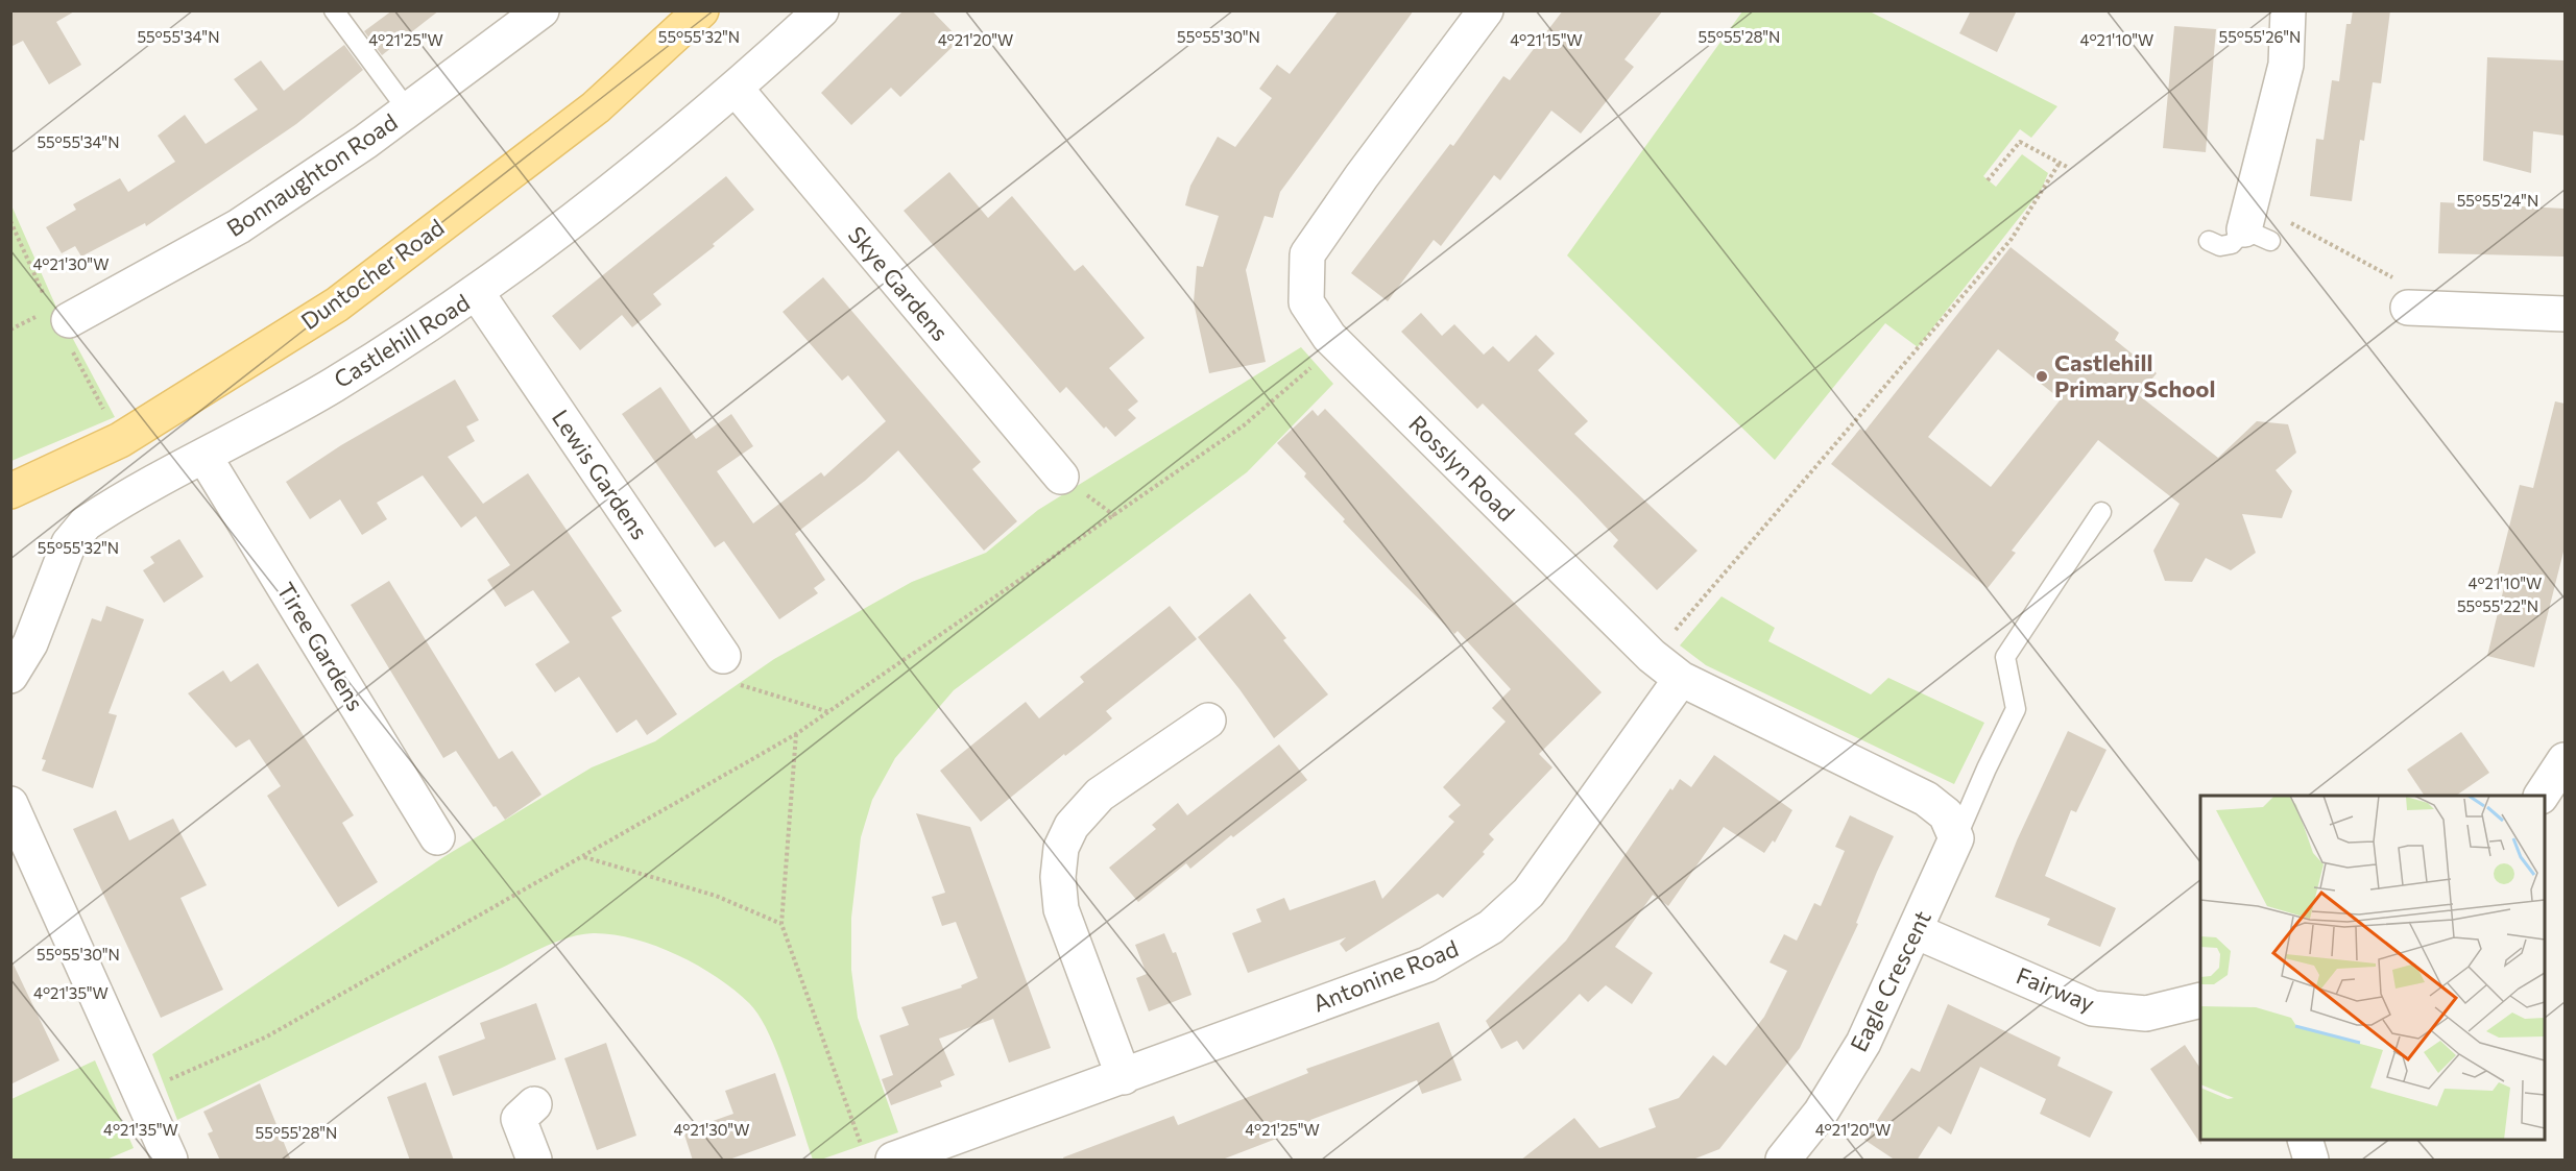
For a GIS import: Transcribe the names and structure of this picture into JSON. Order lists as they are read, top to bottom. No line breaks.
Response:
{"streets":{"main road":["Duntocher Road"],"street":["Bonnaughton Road","Skye Gardens","Castlehill Road","Rosslyn Road","Lewis Gardens","Tiree Gardens","Antonine Road","Eagle Crescent","Fairway"]},"crossings":[["Skye Gardens","Castlehill Road"],["Castlehill Road","Lewis Gardens"],["Castlehill Road","Tiree Gardens"],["Rosslyn Road","Antonine Road"],["Rosslyn Road","Eagle Crescent"],["Eagle Crescent","Fairway"]],"places":["Castlehill Primary School"],"coordinates":["55°55'34\"N","55°55'32\"N","55°55'30\"N","55°55'28\"N","55°55'26\"N","4°21'25\"W","4°21'20\"W","4°21'15\"W","4°21'10\"W","55°55'24\"N","4°21'30\"W","55°55'22\"N","4°21'35\"W"]}
